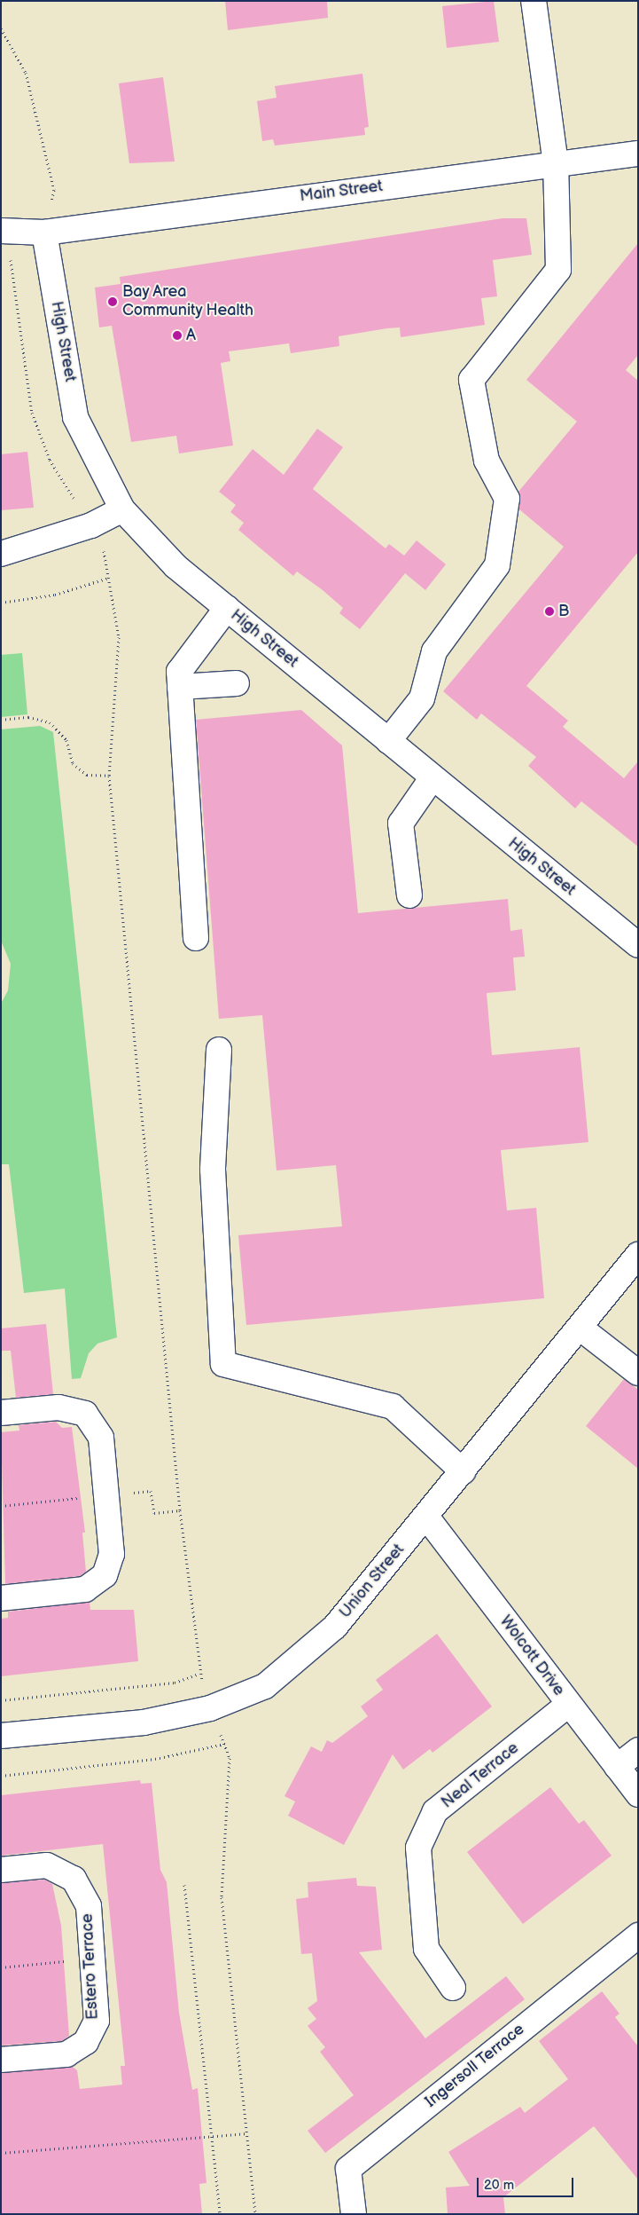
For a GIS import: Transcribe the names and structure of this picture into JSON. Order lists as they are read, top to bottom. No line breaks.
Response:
{"streets":{"street":["Main Street","High Street","Union Street","Wolcott Drive","Neal Terrace","Estero Terrace","Ingersoll Terrace"]},"crossings":[["Main Street","High Street"],["Union Street","Wolcott Drive"],["Wolcott Drive","Neal Terrace"]],"places":["Bay Area Community Health","A","B"],"scale_bar":"20 m"}
